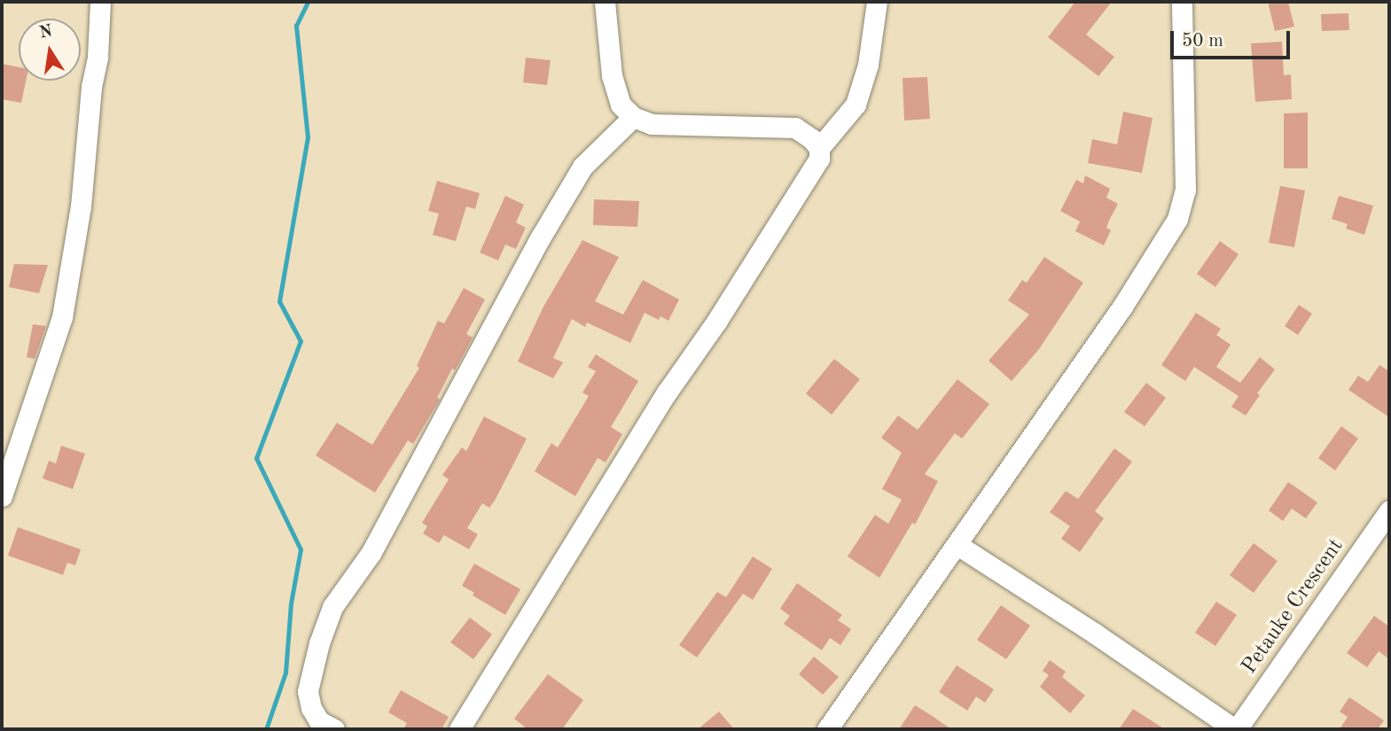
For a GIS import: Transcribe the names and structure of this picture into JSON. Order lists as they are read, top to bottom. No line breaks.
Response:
{"streets":{"street":["Petauke Crescent"]},"scale_bar":"50 m","north":"top"}
